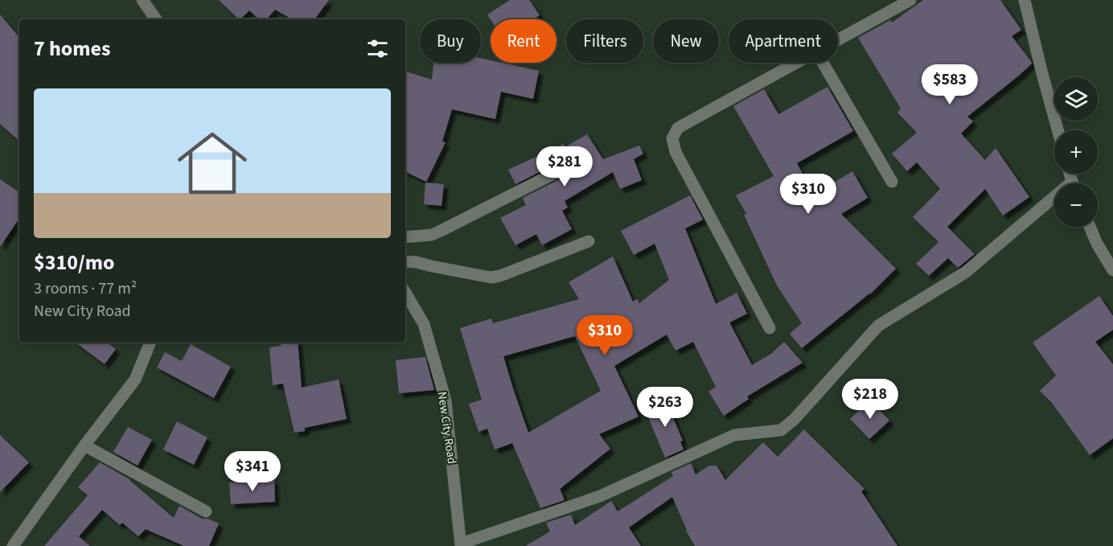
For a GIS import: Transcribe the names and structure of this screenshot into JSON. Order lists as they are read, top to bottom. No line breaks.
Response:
{"streets":{"street":["New City Road"]},"page":{"chip":["Buy","Rent","Filters","New","Apartment"],"heading":"7 homes","price":["$583","$281","$310","$310","$218","$263","$341"],"map_buttons":["+","−"],"list":[{"name":"$310/mo","note":"3 rooms · 77 m² · New City Road"}]}}
